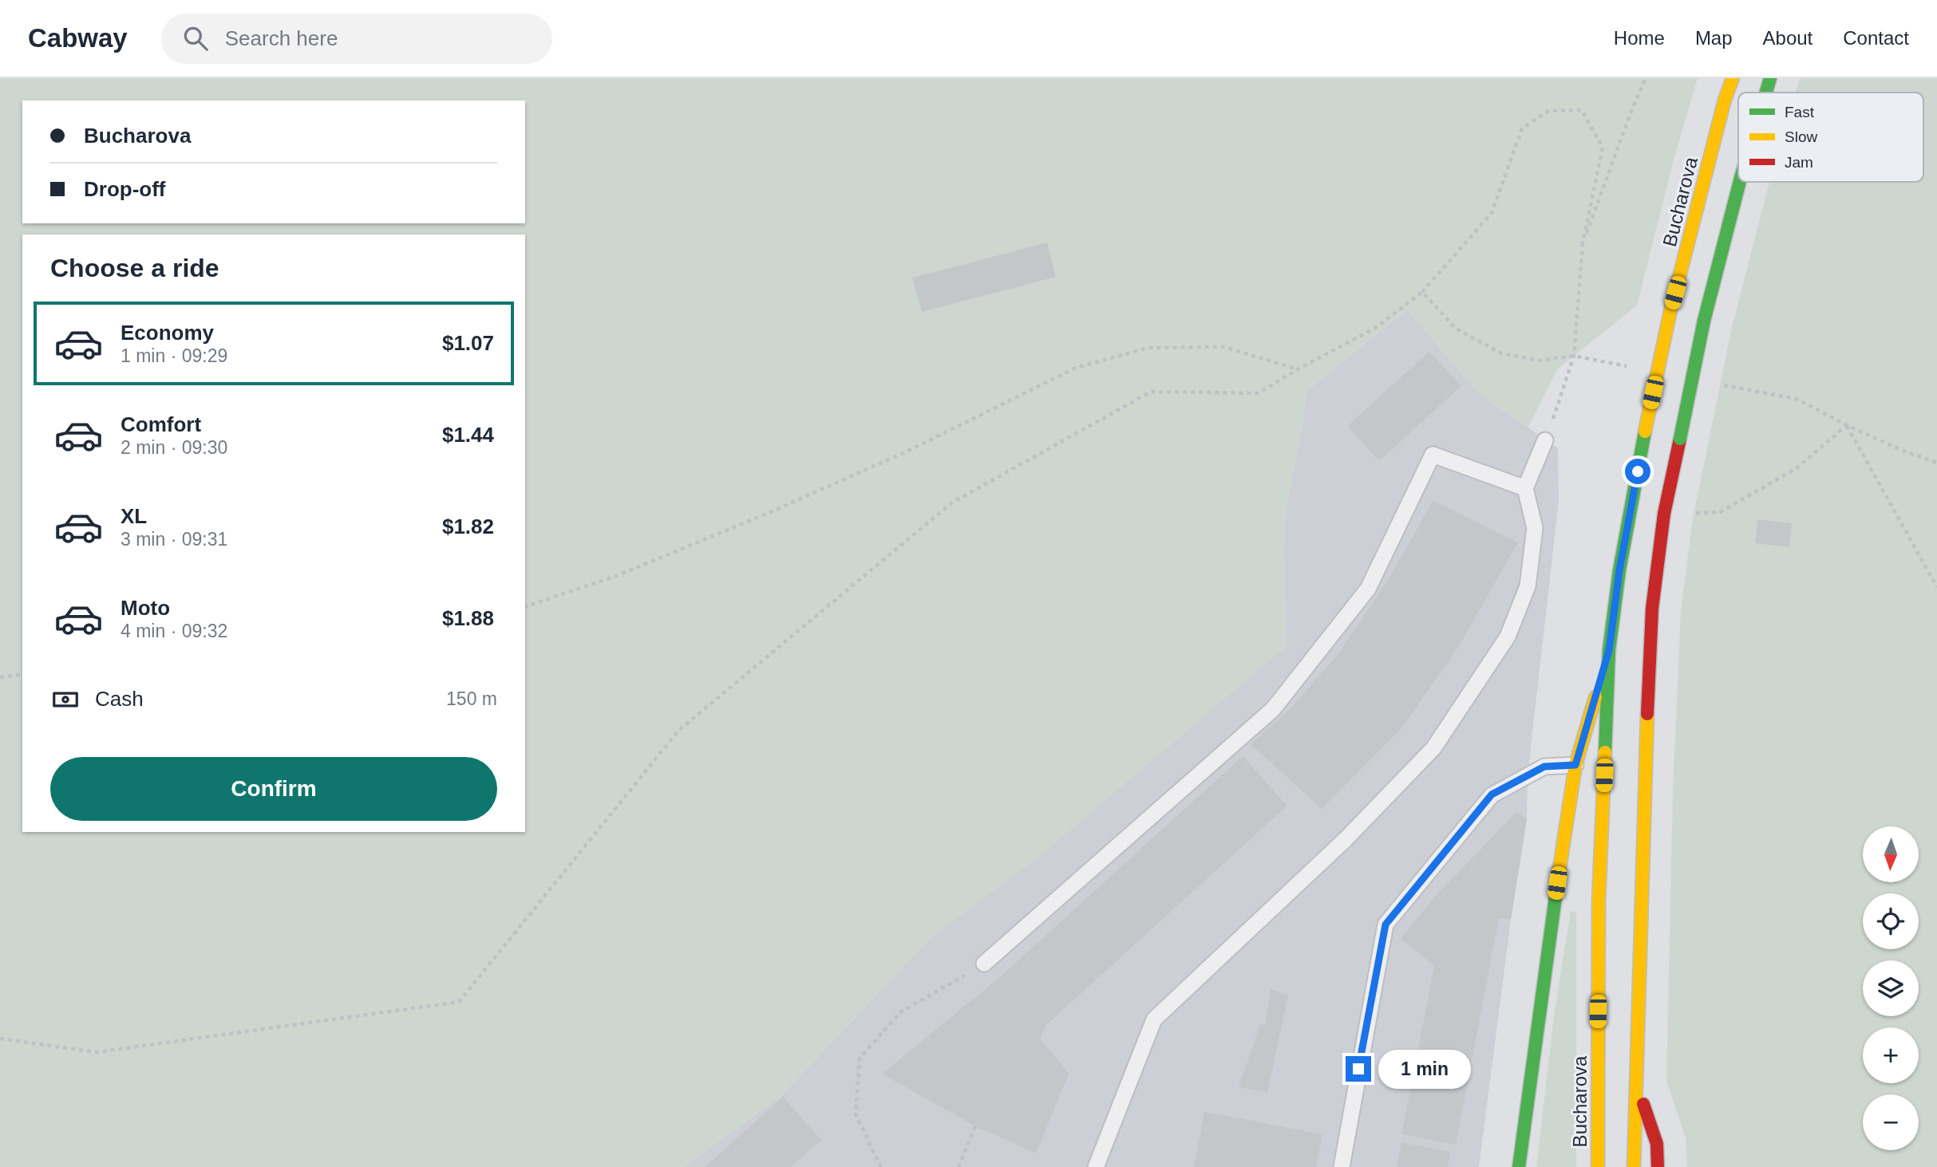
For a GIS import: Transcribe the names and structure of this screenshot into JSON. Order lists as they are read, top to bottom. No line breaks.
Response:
{"streets":{"main road":["Bucharova"]},"legend":["Fast","Slow","Jam"],"north":"bottom","page":{"header":"Cabway","search":"Search here","nav":["Home","Map","About","Contact"],"banner":["Bucharova","Drop-off"],"heading":"Choose a ride","list":[{"name":"Economy","note":"1 min · 09:29","value":"$1.07"},{"name":"Comfort","note":"2 min · 09:30","value":"$1.44"},{"name":"XL","note":"3 min · 09:31","value":"$1.82"},{"name":"Moto","note":"4 min · 09:32","value":"$1.88"}],"pay":["Cash","150 m"],"buttons":"Confirm","map_buttons":["+","−"],"bubble":"1 min"}}
